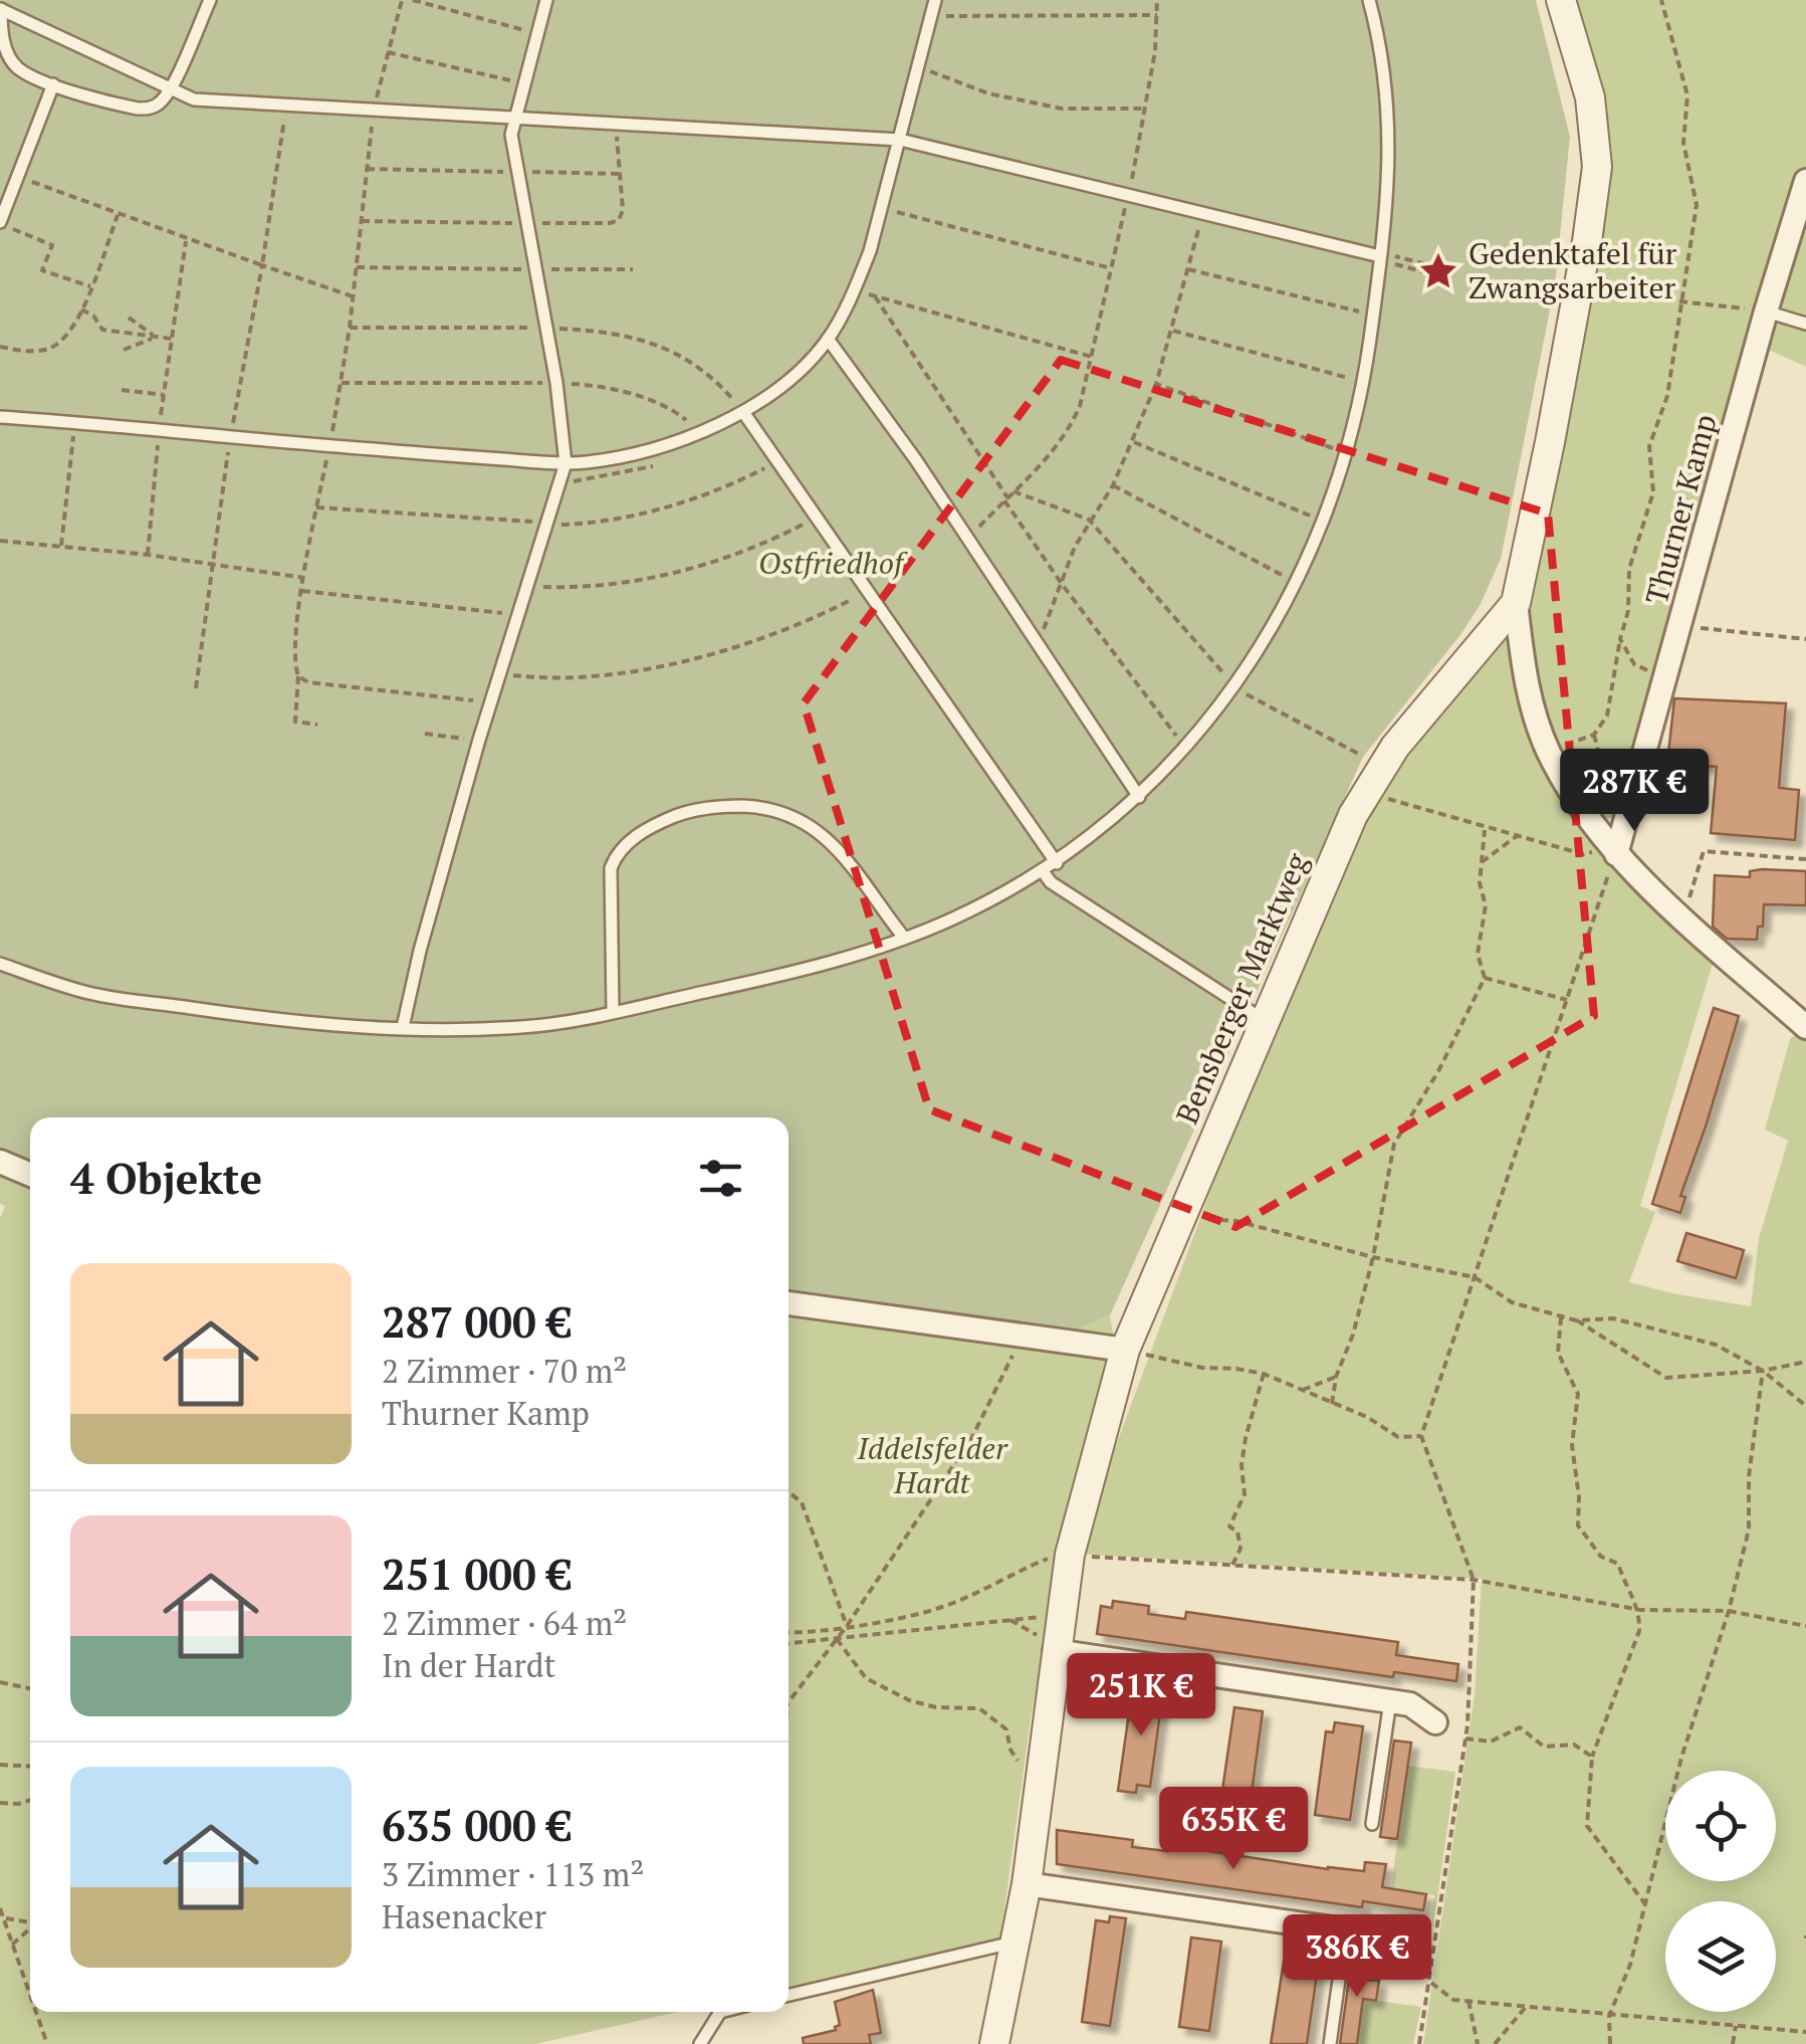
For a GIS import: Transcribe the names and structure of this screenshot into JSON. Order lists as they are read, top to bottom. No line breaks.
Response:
{"streets":{"street":["Thurner Kamp","Bensberger Marktweg"]},"parks":["Ostfriedhof","Iddelsfelder Hardt"],"places":{"place":["Gedenktafel für Zwangsarbeiter"]},"page":{"price":["287K €","251K €","635K €","386K €"],"heading":"4 Objekte","list":[{"name":"287 000 €","note":"2 Zimmer · 70 m² · Thurner Kamp"},{"name":"251 000 €","note":"2 Zimmer · 64 m² · In der Hardt"},{"name":"635 000 €","note":"3 Zimmer · 113 m² · Hasenacker"}]}}
